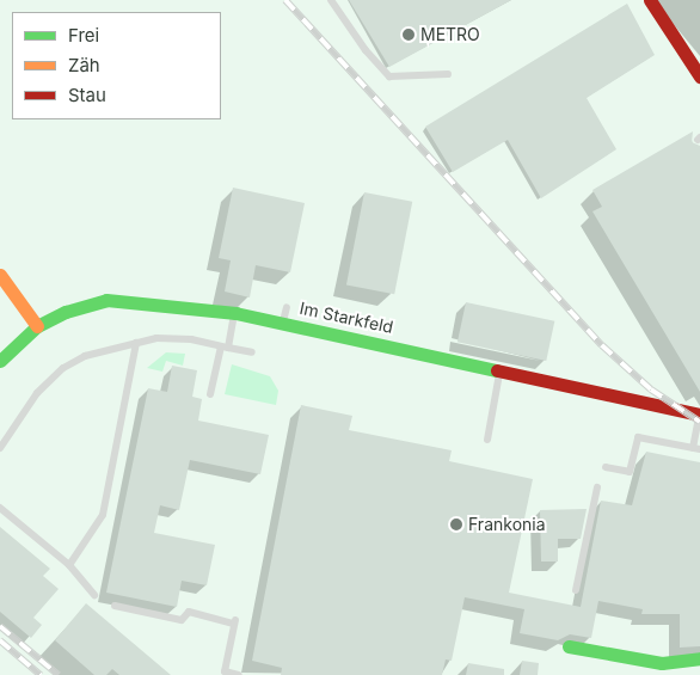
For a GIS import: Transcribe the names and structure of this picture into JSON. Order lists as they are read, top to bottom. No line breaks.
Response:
{"streets":{"main road":["Im Starkfeld"]},"places":["METRO","Frankonia"],"legend":["Frei","Zäh","Stau"]}
